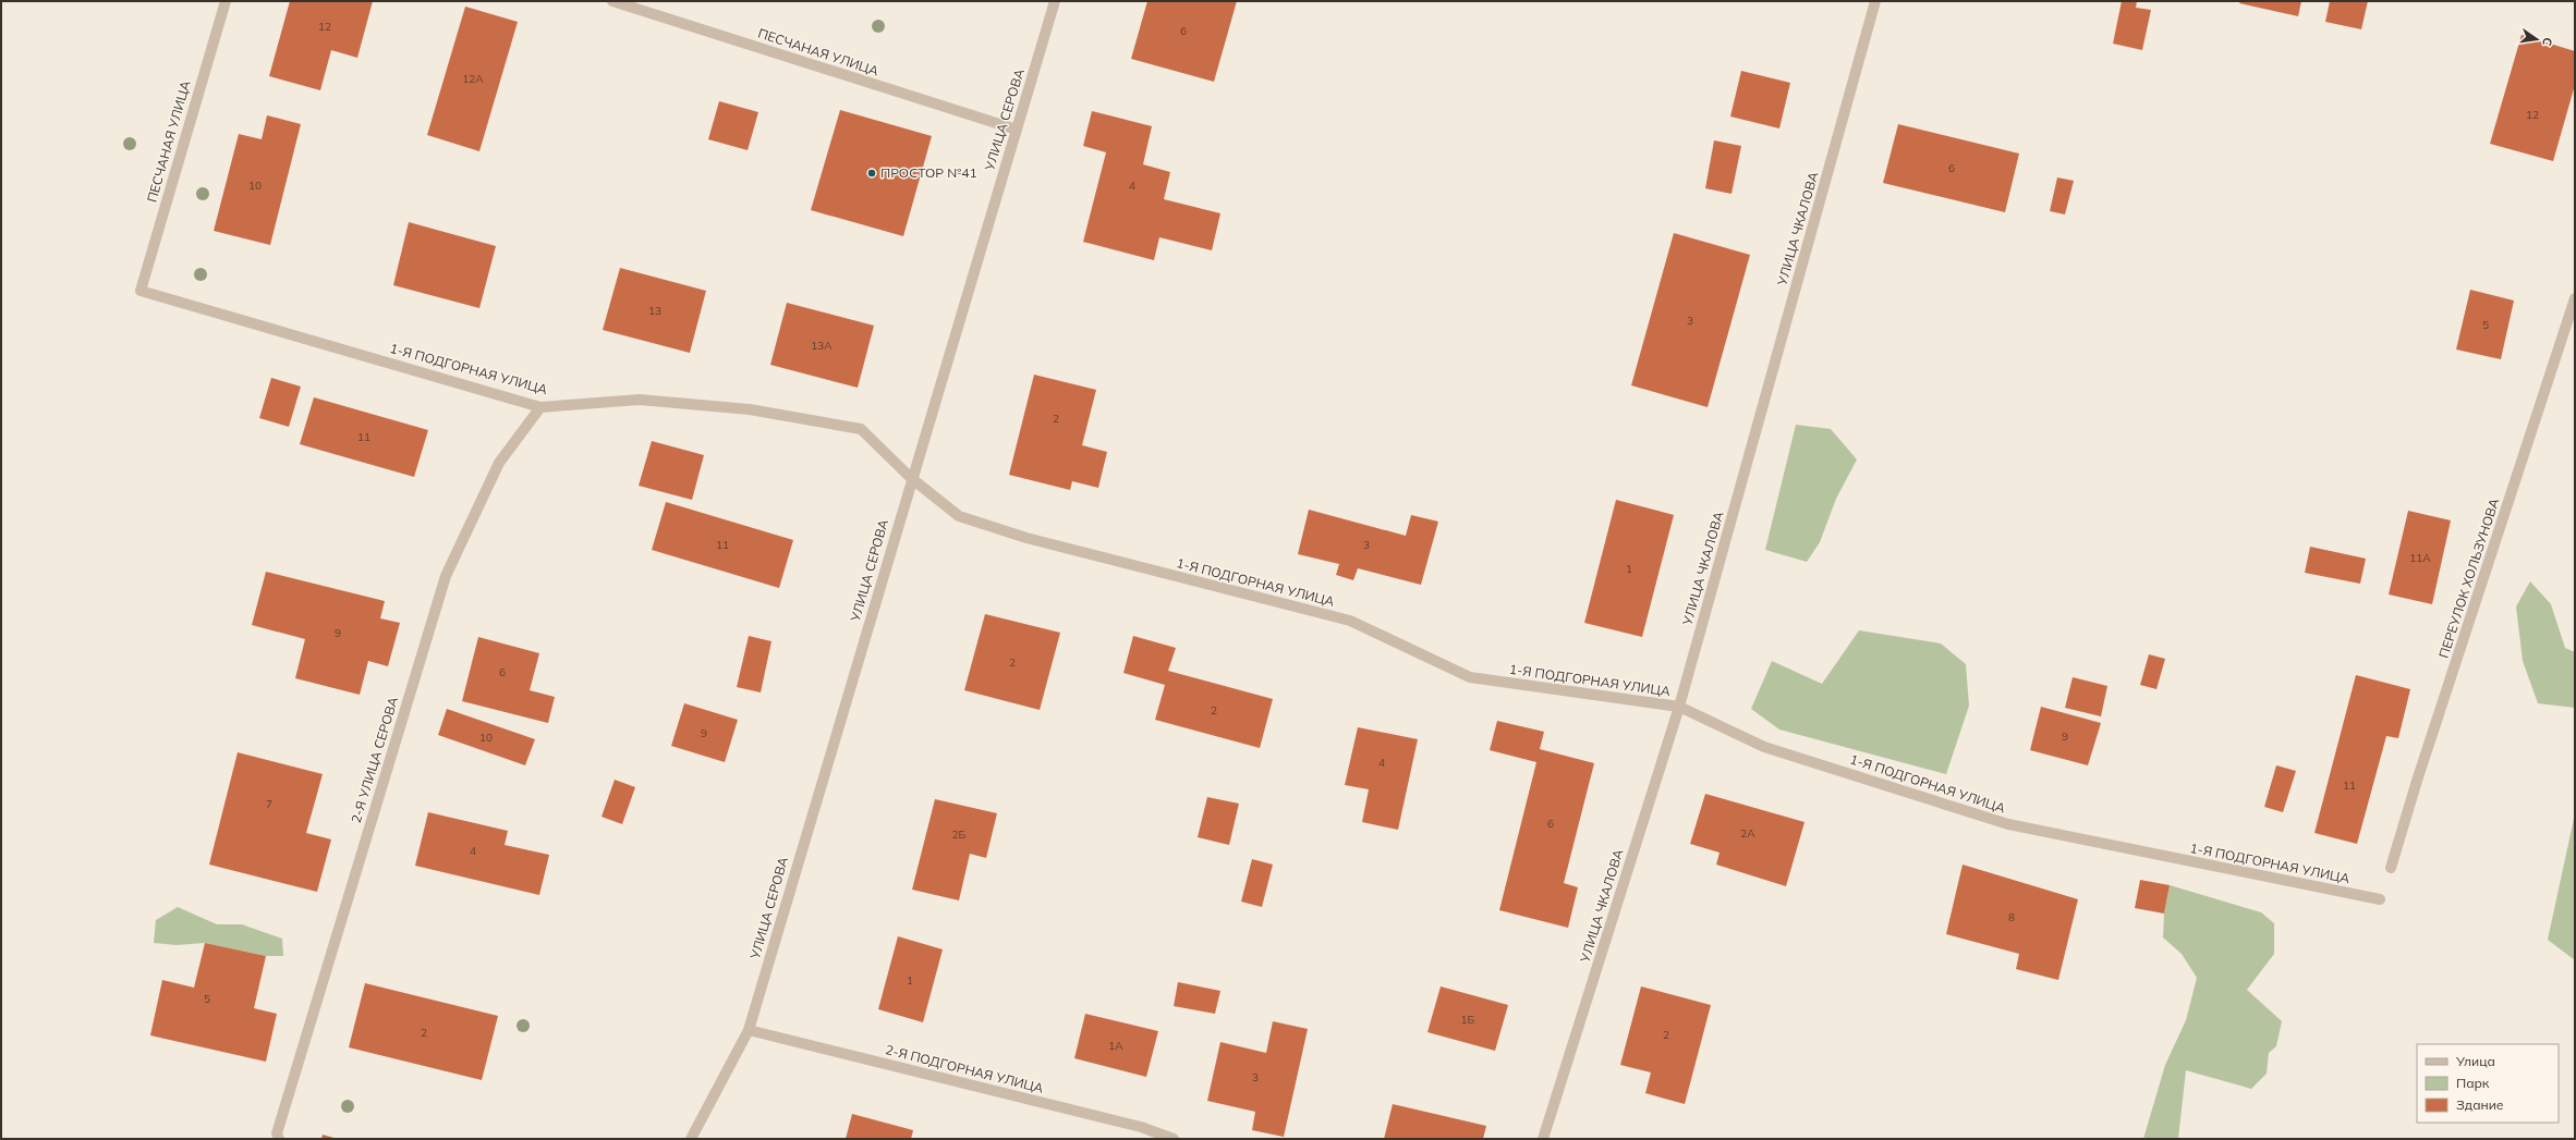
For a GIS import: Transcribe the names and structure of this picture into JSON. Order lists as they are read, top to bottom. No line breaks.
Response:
{"streets":{"street":["ПЕСЧАНАЯ УЛИЦА","УЛИЦА СЕРОВА","УЛИЦА ЧКАЛОВА","1-Я ПОДГОРНАЯ УЛИЦА","ПЕРЕУЛОК ХОЛЬЗУНОВА","2-Я УЛИЦА СЕРОВА","2-Я ПОДГОРНАЯ УЛИЦА"]},"crossings":[["ПЕСЧАНАЯ УЛИЦА","УЛИЦА СЕРОВА"],["ПЕСЧАНАЯ УЛИЦА","1-Я ПОДГОРНАЯ УЛИЦА"],["УЛИЦА СЕРОВА","1-Я ПОДГОРНАЯ УЛИЦА"],["УЛИЦА СЕРОВА","2-Я ПОДГОРНАЯ УЛИЦА"],["УЛИЦА ЧКАЛОВА","1-Я ПОДГОРНАЯ УЛИЦА"],["1-Я ПОДГОРНАЯ УЛИЦА","2-Я УЛИЦА СЕРОВА"]],"places":["ПРОСТОР №41"],"house_numbers":["12","6","12А","12","6","10","4","13","3","5","13А","2","11","11","3","11А","1","9","2","6","2","9","9","10","4","11","7","6","2А","2Б","4","8","1","5","1Б","2","2","1А","3"],"legend":["Улица","Парк","Здание"],"north":"right"}
